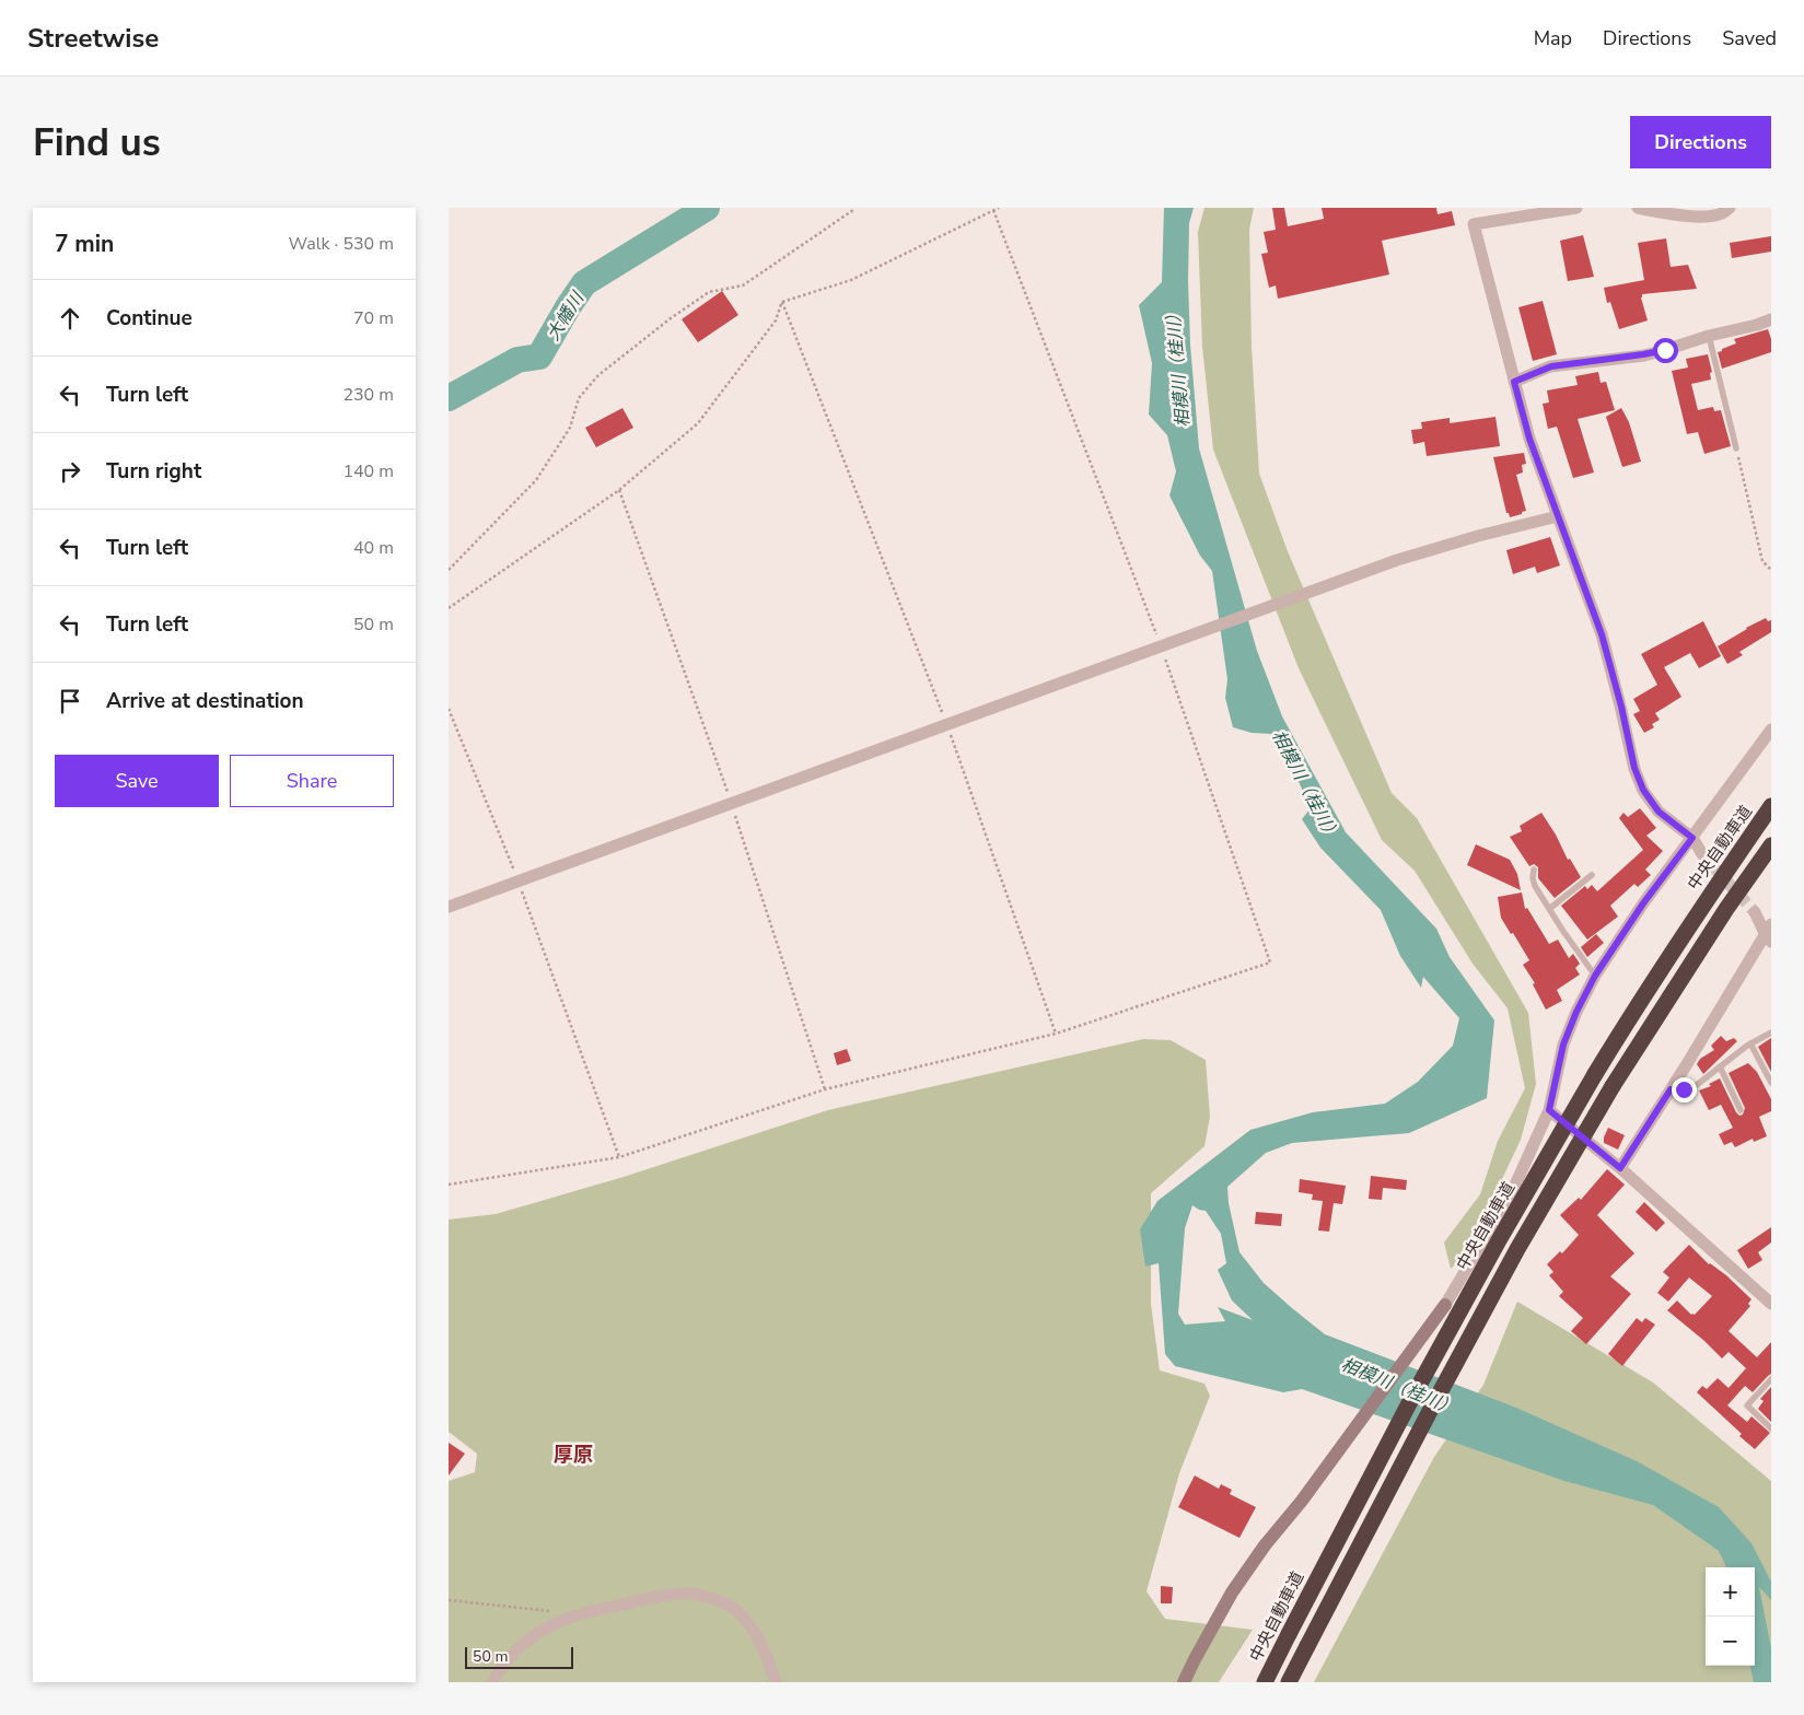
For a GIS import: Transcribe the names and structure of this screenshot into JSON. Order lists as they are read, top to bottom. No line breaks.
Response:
{"streets":{"highway":["中央自動車道"]},"districts":["厚原"],"water":["大幡川","相模川（桂川）"],"scale_bar":"50 m","page":{"header":"Streetwise","nav":["Map","Directions","Saved"],"buttons":["Directions",["Save","Share"]],"title":"Find us","heading":["7 min","Walk · 530 m"],"list":[["Continue","70 m"],["Turn left","230 m"],["Turn right","140 m"],["Turn left","40 m"],["Turn left","50 m"],"Arrive at destination"],"map_buttons":["+","−"],"scale":"50 m"}}
